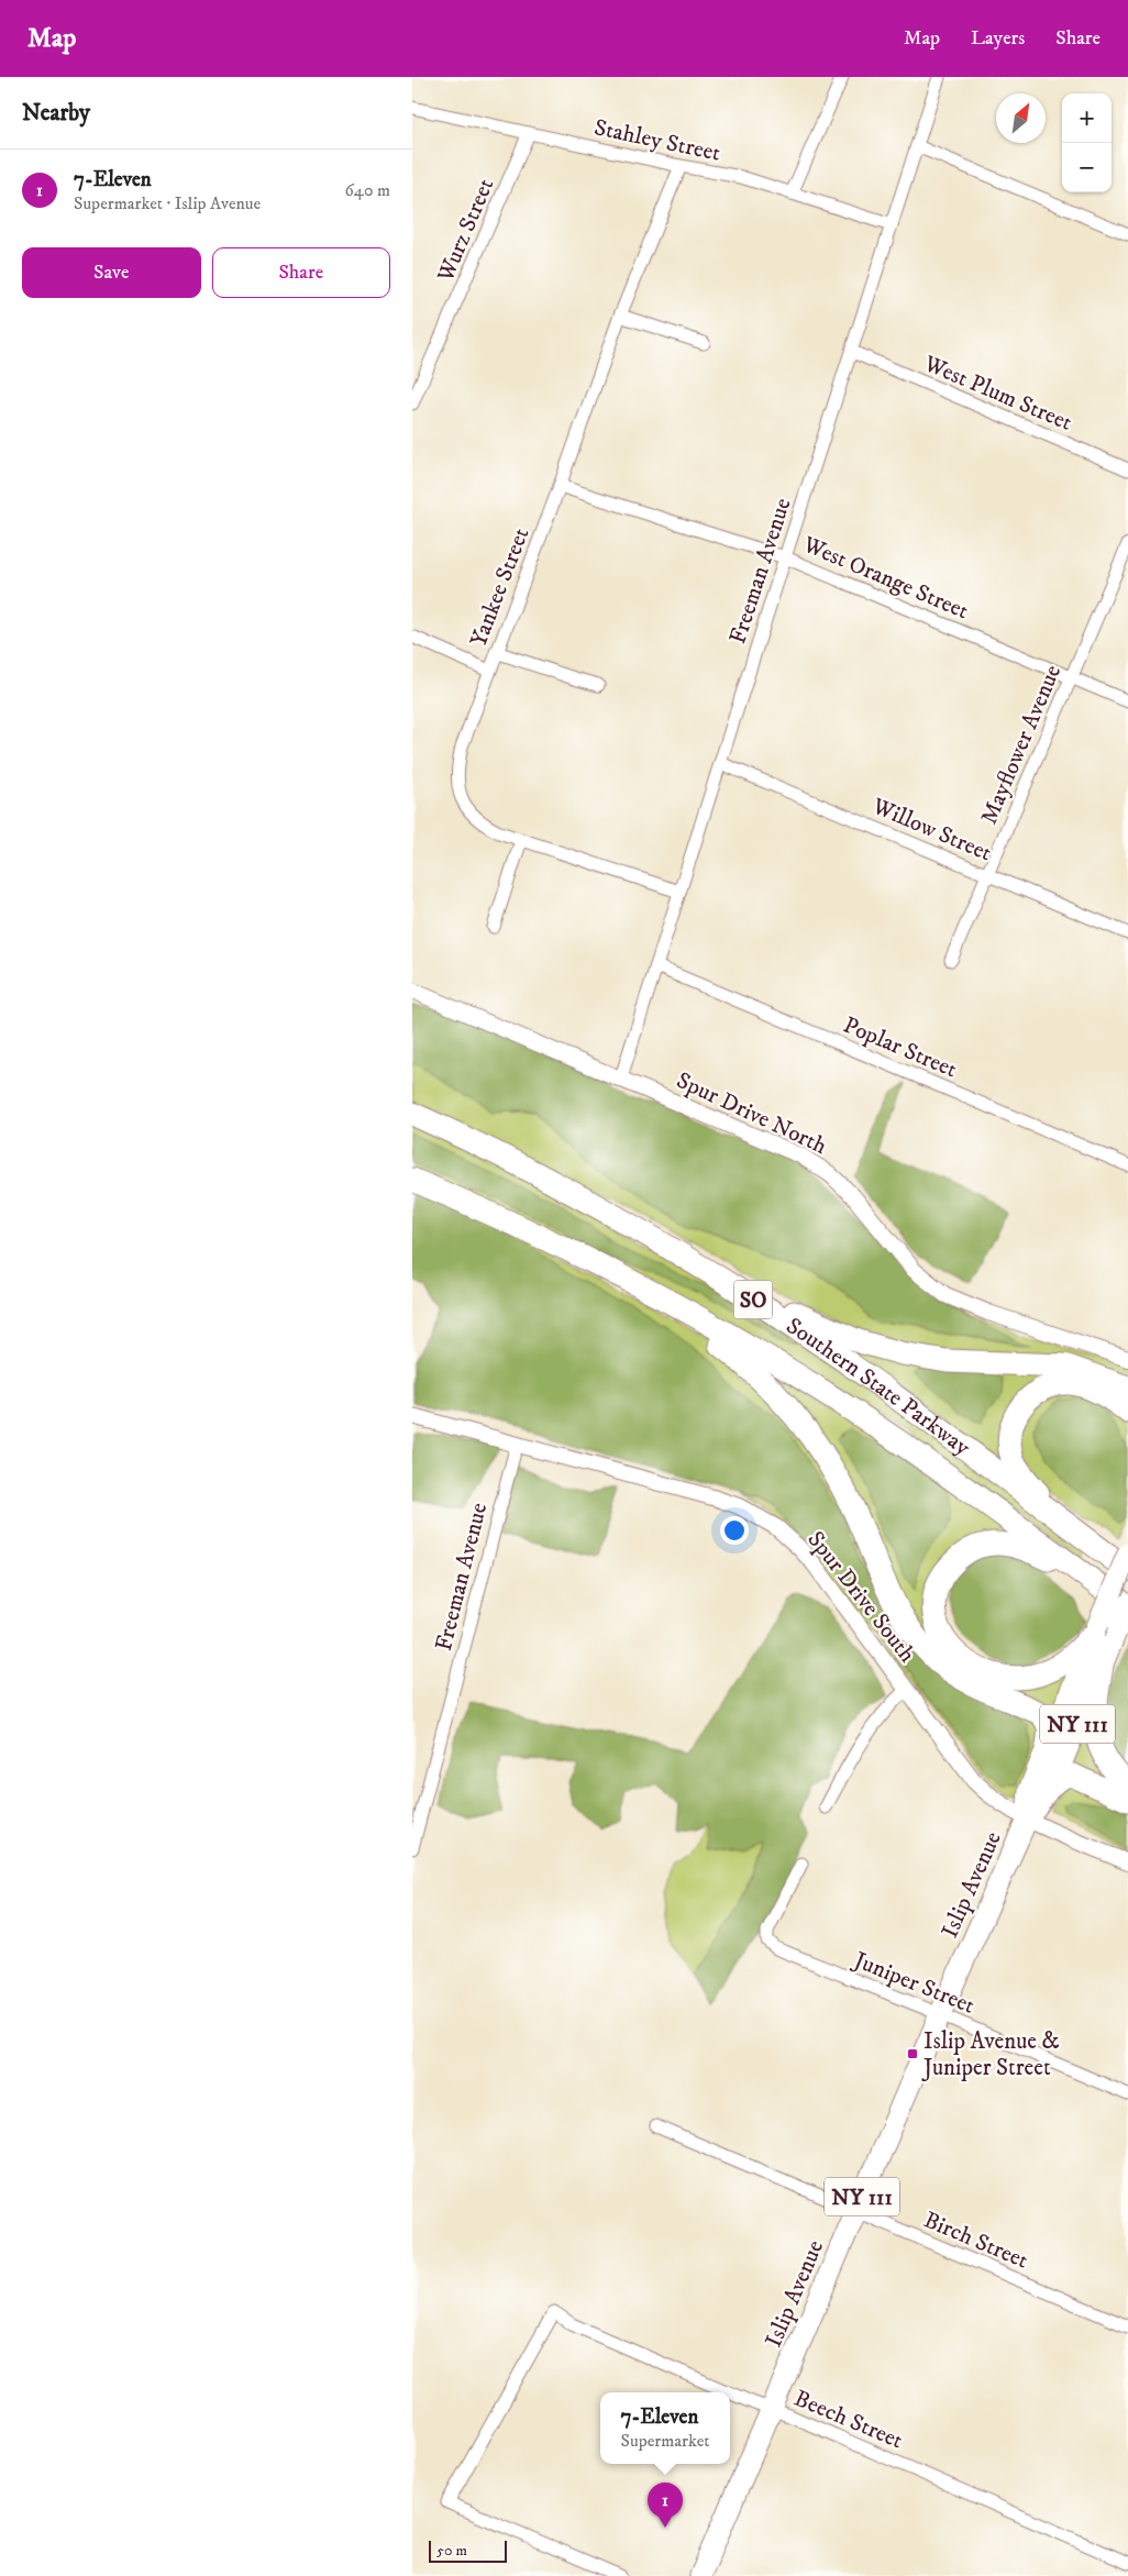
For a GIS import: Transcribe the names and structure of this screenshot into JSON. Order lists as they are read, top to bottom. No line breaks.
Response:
{"streets":{"highway":["SO","Southern State Parkway"],"main road":["NY 111","Islip Avenue"],"street":["Stahley Street","Wurz Street","West Plum Street","Freeman Avenue","West Orange Street","Yankee Street","Mayflower Avenue","Willow Street","Poplar Street","Spur Drive North","Spur Drive South","Juniper Street","Birch Street","Beech Street"]},"crossings":[["Stahley Street","Wurz Street"],["Stahley Street","Freeman Avenue"],["Stahley Street","Yankee Street"],["West Plum Street","Freeman Avenue"],["Freeman Avenue","West Orange Street"],["Freeman Avenue","Yankee Street"],["Freeman Avenue","Willow Street"],["Freeman Avenue","Poplar Street"],["Freeman Avenue","Spur Drive North"],["Freeman Avenue","Spur Drive South"],["West Orange Street","Yankee Street"],["West Orange Street","Mayflower Avenue"],["Mayflower Avenue","Willow Street"],["Southern State Parkway","Islip Avenue"],["Spur Drive South","Islip Avenue"],["Islip Avenue","Juniper Street"],["Islip Avenue","Birch Street"],["Islip Avenue","Beech Street"]],"places":{"transit":["Islip Avenue & Juniper Street"]},"scale_bar":"50 m","north":"top right","page":{"header":"Map","nav":["Map","Layers","Share"],"heading":"Nearby","map_buttons":["+","−"],"list":[{"mark":"1","name":"7-Eleven","note":"Supermarket · Islip Avenue","value":"640 m"}],"buttons":["Save","Share"],"popup":["7-Eleven","Supermarket"],"pins":"1","scale":"50 m"}}
